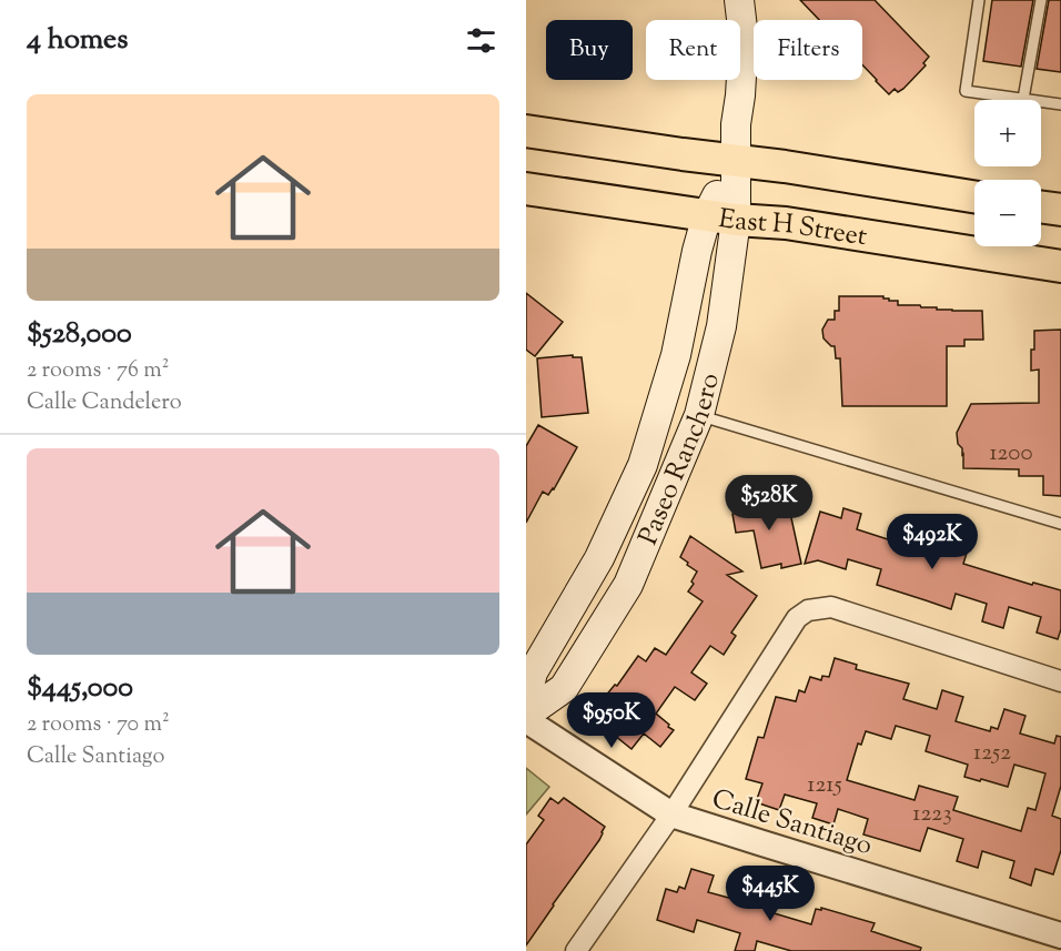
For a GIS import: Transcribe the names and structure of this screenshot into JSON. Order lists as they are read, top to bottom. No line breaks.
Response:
{"streets":{"main road":["East H Street","Paseo Ranchero"],"street":["Calle Santiago"]},"crossings":[["East H Street","Paseo Ranchero"]],"house_numbers":["1200","1252","1215","1223"],"page":{"heading":"4 homes","chip":["Buy","Rent","Filters"],"list":[{"name":"$528,000","note":"2 rooms · 76 m² · Calle Candelero"},{"name":"$445,000","note":"2 rooms · 70 m² · Calle Santiago"}],"map_buttons":["+","−"],"price":["$528K","$492K","$950K","$445K"]}}
